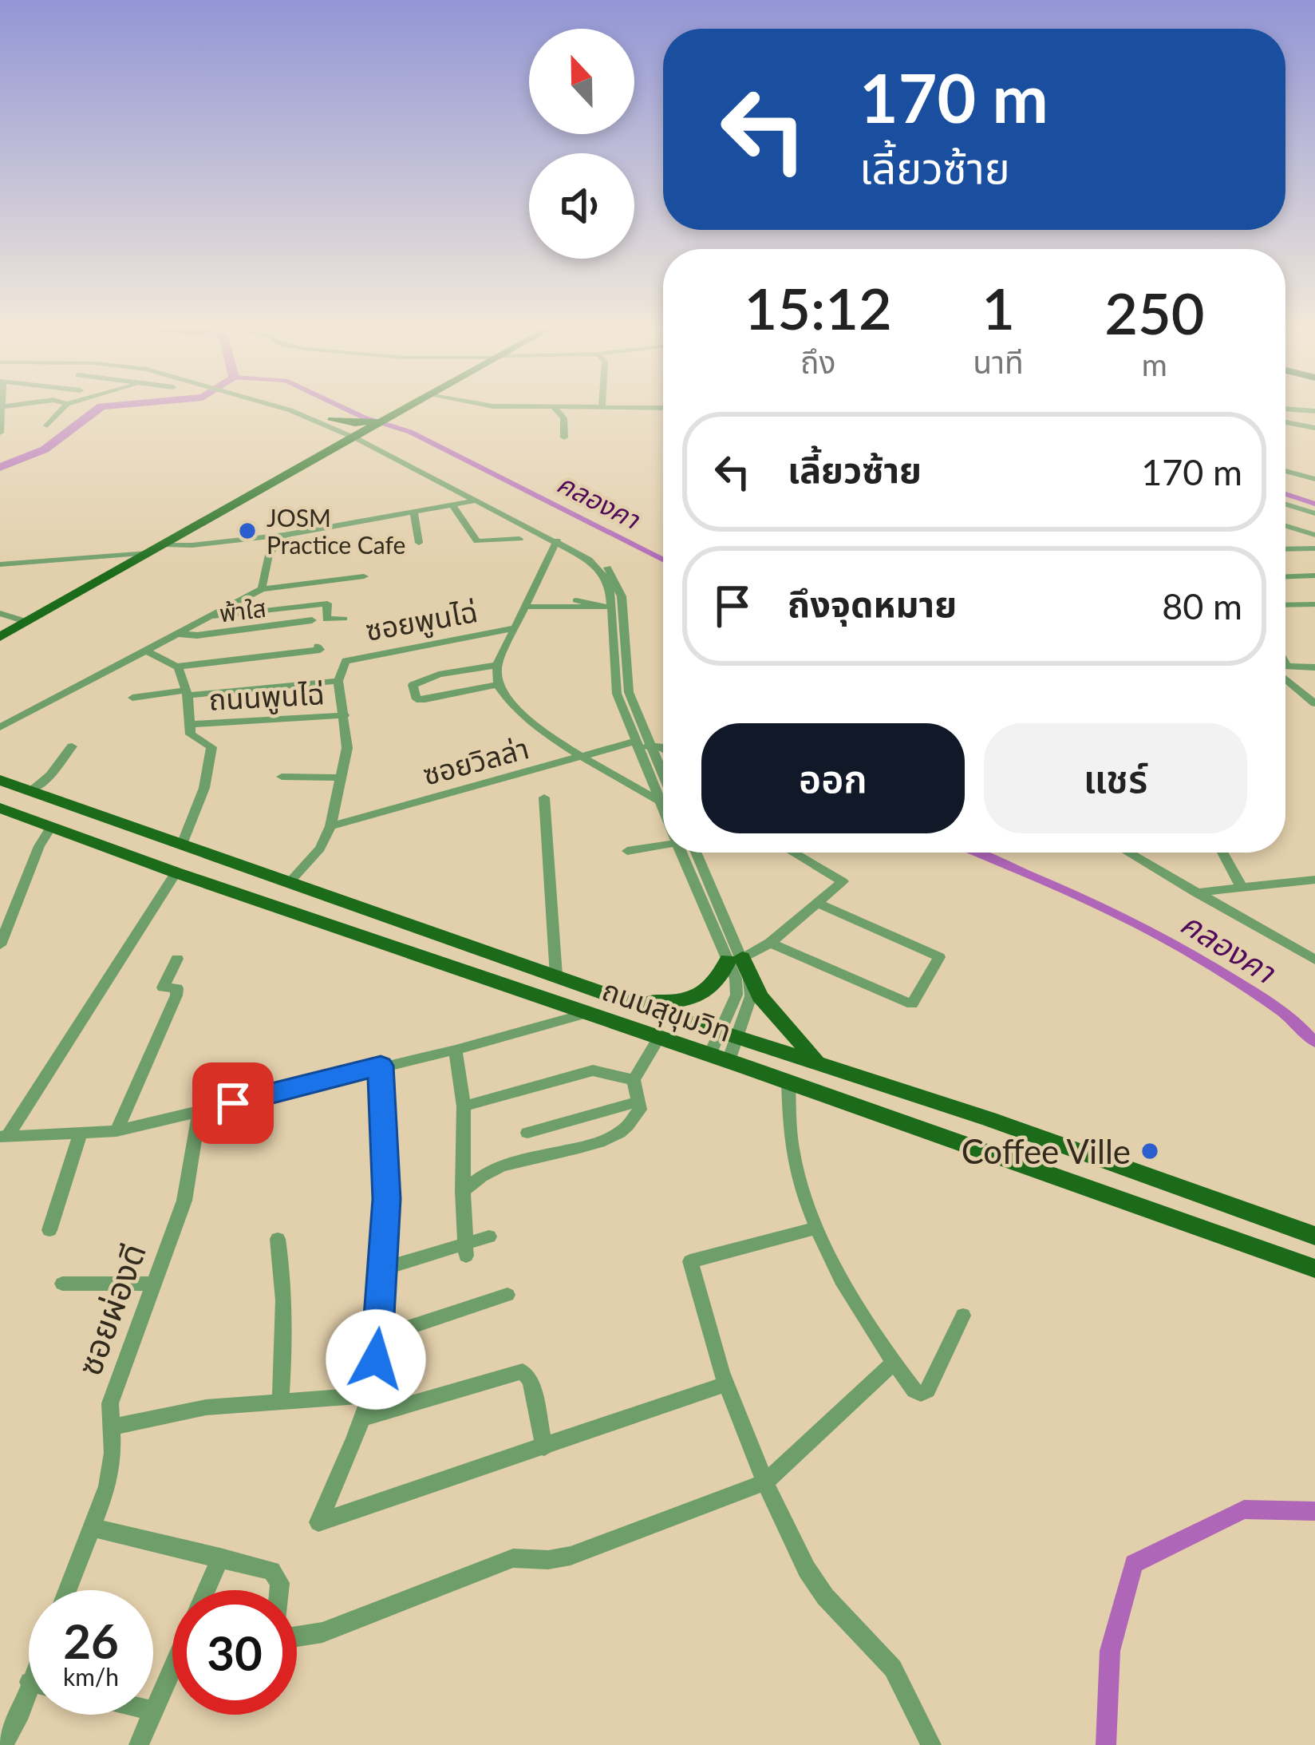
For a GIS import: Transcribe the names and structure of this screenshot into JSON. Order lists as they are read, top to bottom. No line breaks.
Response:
{"streets":{"main road":["ถนนสุขุมวิท"],"street":["พ้าใส","ซอยพูนไฉ่","ถนนพูนไฉ่","ซอยวิลล่า","ซอยผ่องดี"]},"water":["คลองคา"],"places":["JOSM Practice Cafe","Coffee Ville"],"north":"top","page":{"turn":["170 m","เลี้ยวซ้าย"],"eta":["15:12","ถึง","1","นาที","250","m"],"list":[{"name":"เลี้ยวซ้าย","value":"170 m"},{"name":"ถึงจุดหมาย","value":"80 m"}],"buttons":["ออก","แชร์"],"speed":"26 km/h","limit":"30"}}
